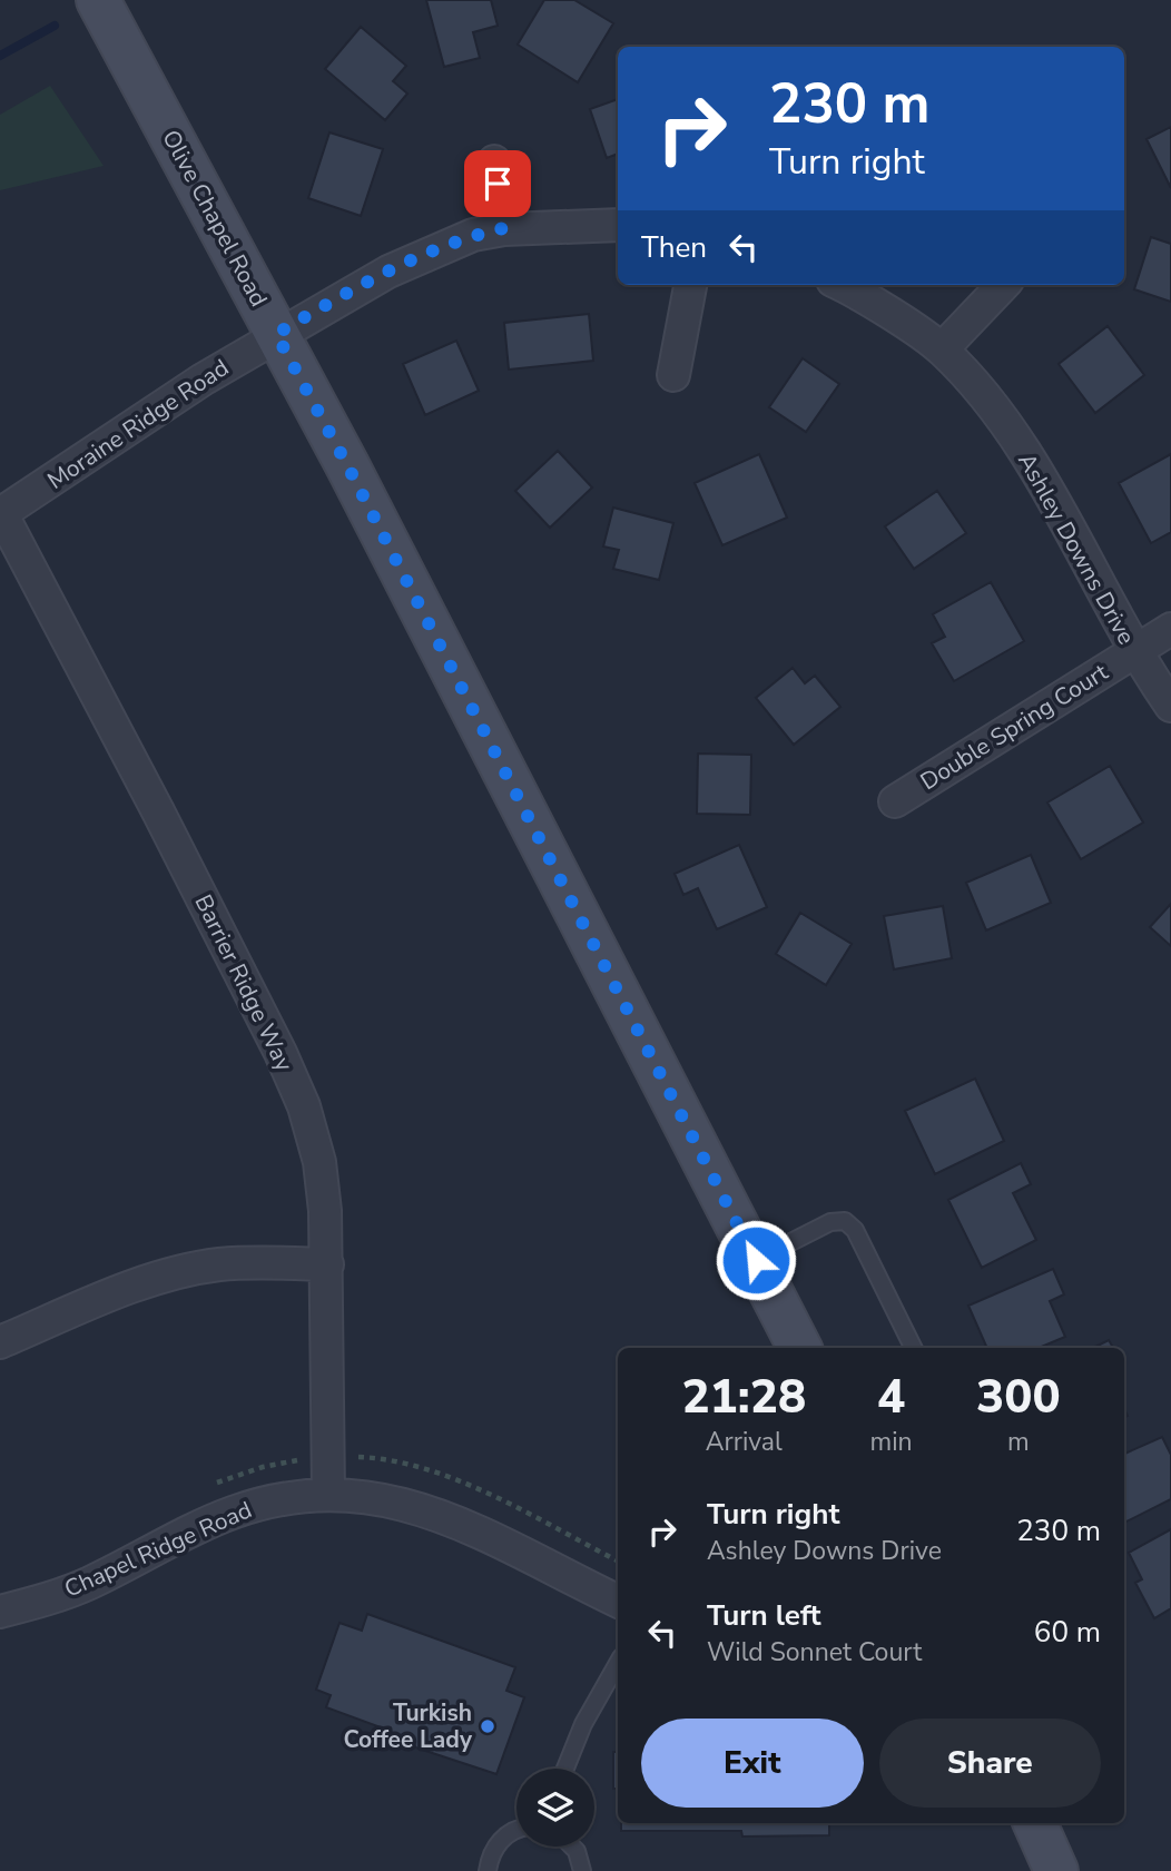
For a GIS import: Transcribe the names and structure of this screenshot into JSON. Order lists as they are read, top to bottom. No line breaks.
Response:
{"streets":{"main road":["Olive Chapel Road"],"street":["Moraine Ridge Road","Ashley Downs Drive","Double Spring Court","Barrier Ridge Way","Chapel Ridge Road"]},"crossings":[["Olive Chapel Road","Moraine Ridge Road"],["Moraine Ridge Road","Barrier Ridge Way"],["Ashley Downs Drive","Double Spring Court"],["Barrier Ridge Way","Chapel Ridge Road"]],"places":["Turkish Coffee Lady"],"page":{"turn":["230 m","Turn right"],"then":"Then","eta":["21:28","Arrival","4","min","300","m"],"list":[{"name":"Turn right","note":"Ashley Downs Drive","value":"230 m"},{"name":"Turn left","note":"Wild Sonnet Court","value":"60 m"}],"buttons":["Exit","Share"]}}
